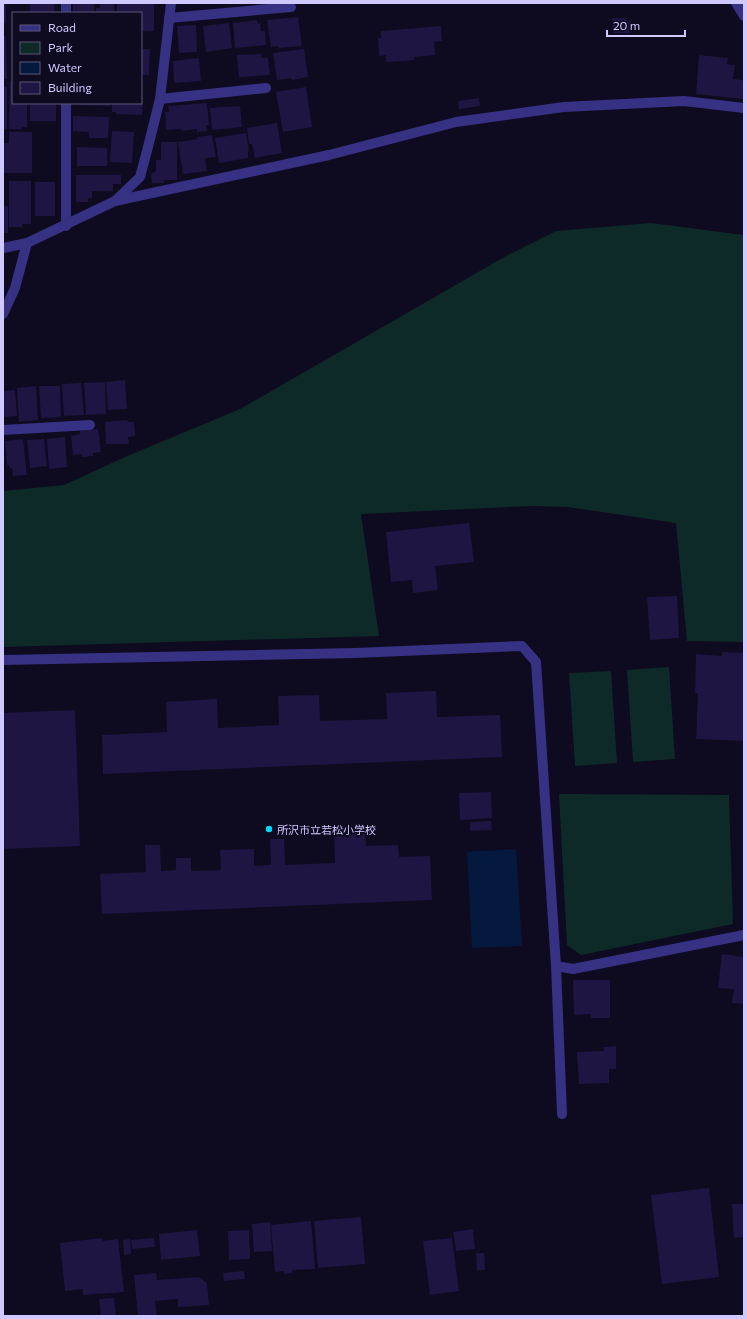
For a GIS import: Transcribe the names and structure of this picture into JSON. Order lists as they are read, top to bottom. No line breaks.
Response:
{"places":["所沢市立若松小学校"],"legend":["Road","Park","Water","Building"],"scale_bar":"20 m"}
